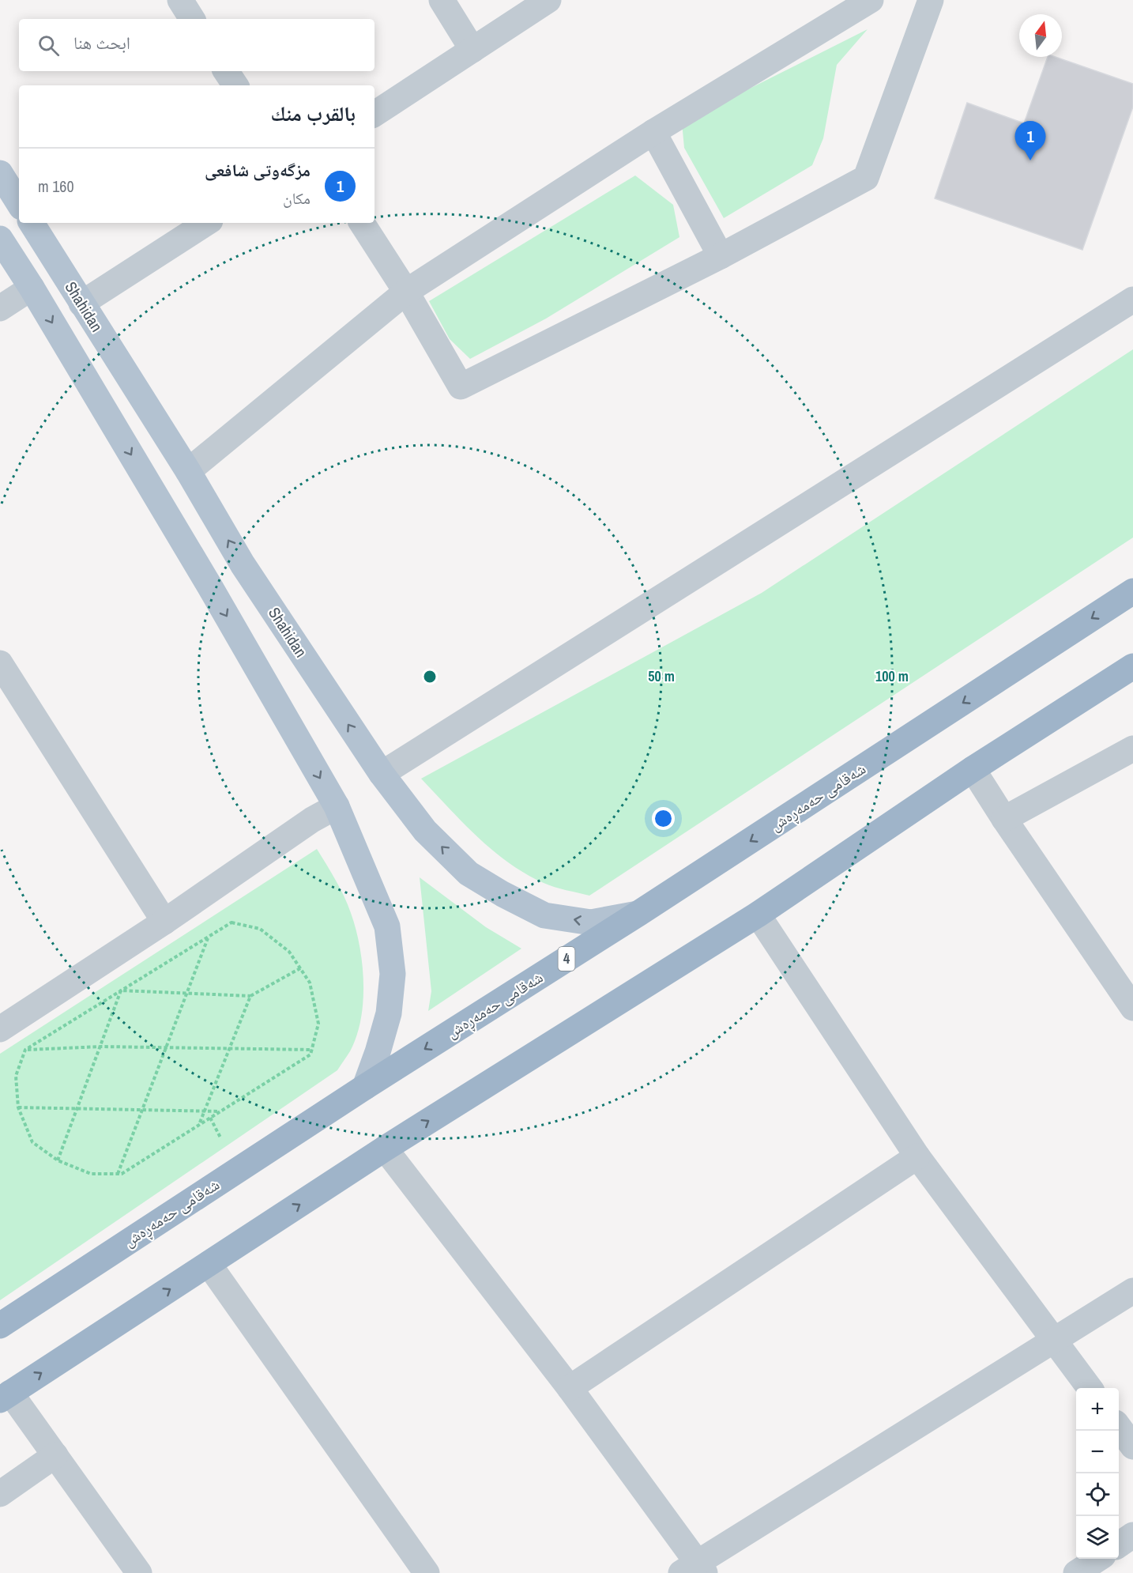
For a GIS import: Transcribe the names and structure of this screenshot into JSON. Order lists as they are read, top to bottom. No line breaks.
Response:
{"streets":{"highway":["شەقامی حەمەڕەش","4"],"main road":["Shahidan"]},"crossings":[["Shahidan","شەقامی حەمەڕەش"]],"north":"top","page":{"search":"ابحث هنا","heading":"بالقرب منك","pins":"1","list":[{"mark":"1","name":"مزگەوتی شافعی","note":"مكان","value":"160 m"}],"map_buttons":["+","−"]},"rings":["50 m","100 m"]}
